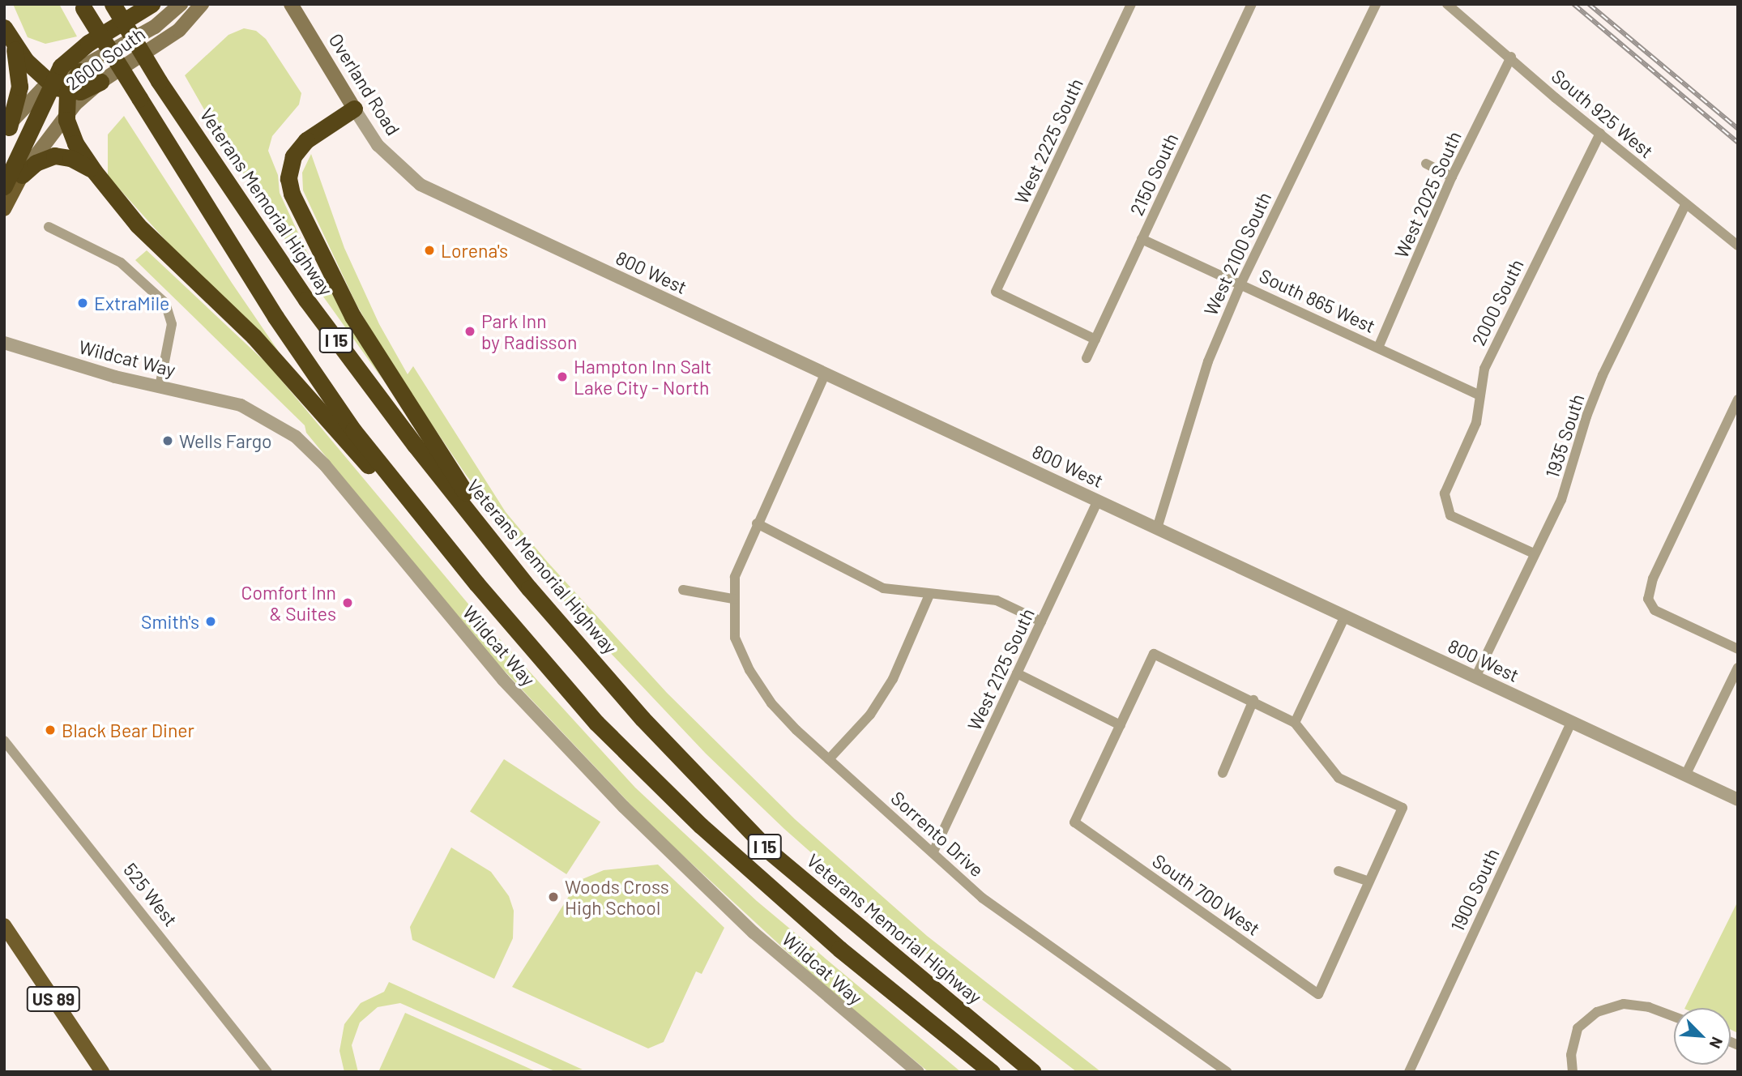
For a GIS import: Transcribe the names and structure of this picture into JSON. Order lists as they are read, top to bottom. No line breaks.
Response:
{"streets":{"highway":["Veterans Memorial Highway","I 15"],"main road":["2600 South","Overland Road","US 89"],"street":["South 925 West","West 2225 South","2150 South","West 2025 South","West 2100 South","800 West","South 865 West","2000 South","Wildcat Way","1935 South","West 2125 South","Sorrento Drive","1900 South","525 West","South 700 West"]},"crossings":[["Overland Road","800 West"],["South 925 West","West 2025 South"],["South 925 West","2000 South"],["South 925 West","1935 South"],["West 2225 South","2150 South"],["2150 South","South 865 West"],["West 2025 South","South 865 West"],["West 2100 South","800 West"],["West 2100 South","South 865 West"],["800 West","1935 South"],["800 West","West 2125 South"],["800 West","Sorrento Drive"],["800 West","1900 South"],["South 865 West","2000 South"],["2000 South","1935 South"],["West 2125 South","Sorrento Drive"]],"places":["Lorena's","ExtraMile","Park Inn by Radisson","Hampton Inn Salt Lake City - North","Wells Fargo","Comfort Inn & Suites","Smith's","Black Bear Diner","Woods Cross High School"],"north":"bottom right"}
